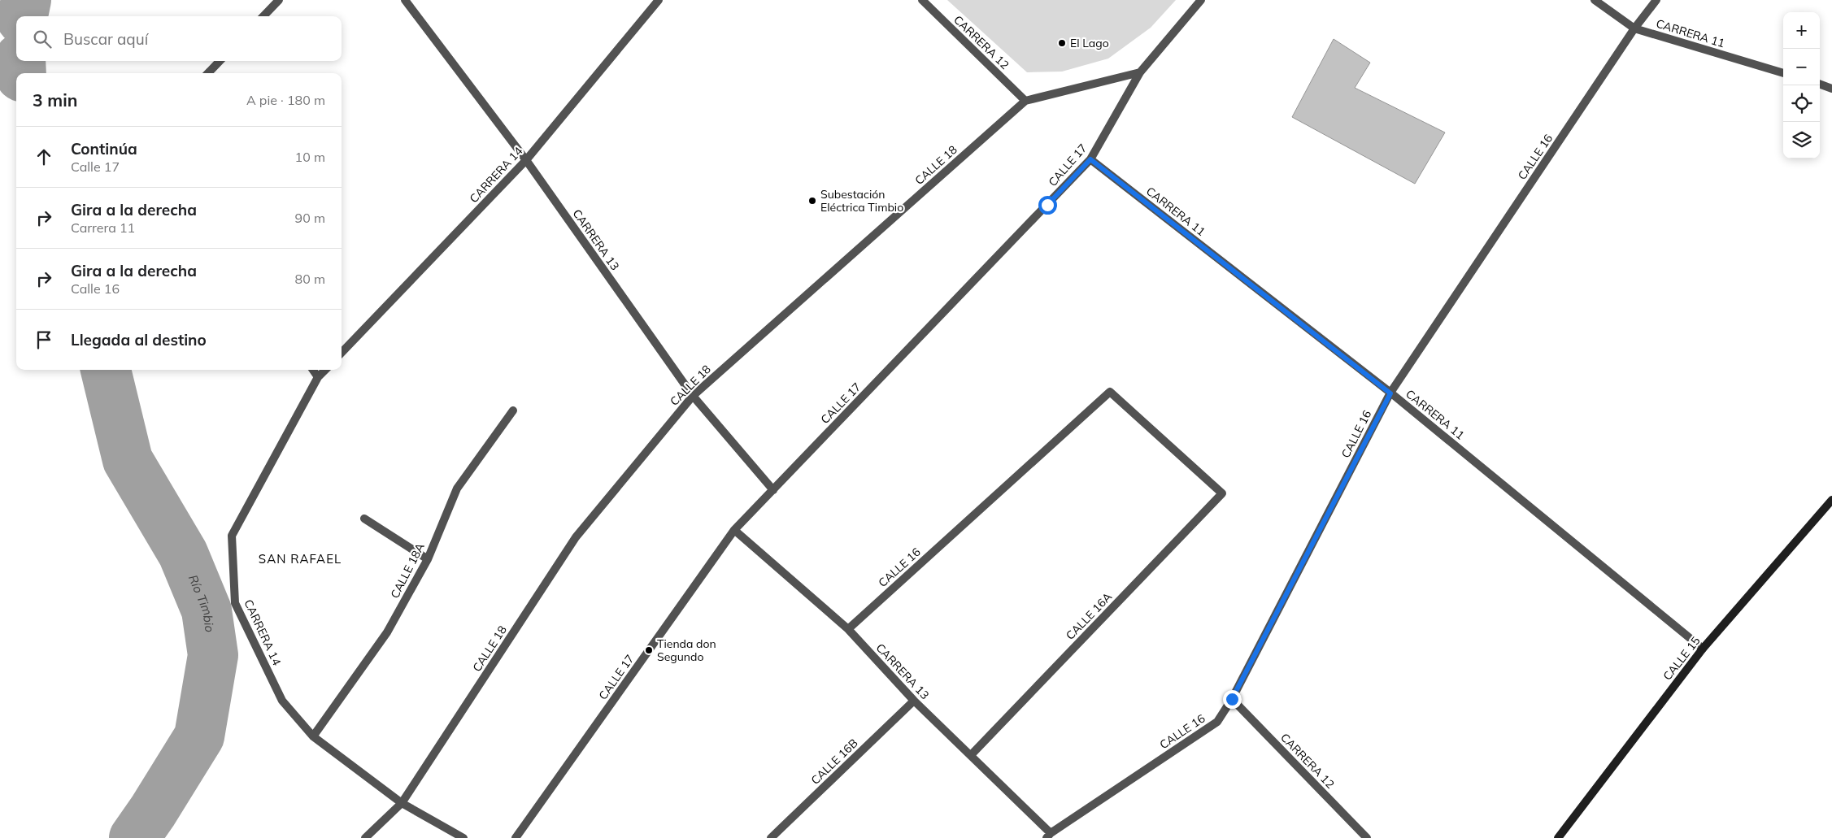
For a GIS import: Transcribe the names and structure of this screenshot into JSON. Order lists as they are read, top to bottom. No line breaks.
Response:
{"streets":{"main road":["CALLE 15"],"street":["CARRERA 11","CARRERA 12","CALLE 16","CALLE 18","CALLE 17","CARRERA 14","CARRERA 13","CALLE 18A","CALLE 16A","CALLE 16B"]},"crossings":[["CARRERA 11","CALLE 16"],["CARRERA 11","CALLE 17"],["CARRERA 11","CALLE 15"],["CARRERA 12","CALLE 16"],["CARRERA 12","CALLE 18"],["CALLE 16","CARRERA 13"],["CALLE 16","CALLE 16A"],["CALLE 18","CALLE 17"],["CALLE 18","CARRERA 14"],["CALLE 18","CARRERA 13"],["CALLE 17","CARRERA 13"],["CARRERA 14","CARRERA 13"],["CARRERA 14","CALLE 18A"],["CARRERA 13","CALLE 16A"],["CARRERA 13","CALLE 16B"]],"districts":["SAN RAFAEL"],"water":["Río Timbio"],"places":["El Lago","Subestación Eléctrica Timbio","Tienda don Segundo"],"page":{"map_buttons":["+","−"],"search":"Buscar aquí","heading":["3 min","A pie · 180 m"],"list":[["Continúa","Calle 17","10 m"],["Gira a la derecha","Carrera 11","90 m"],["Gira a la derecha","Calle 16","80 m"],"Llegada al destino"]}}
